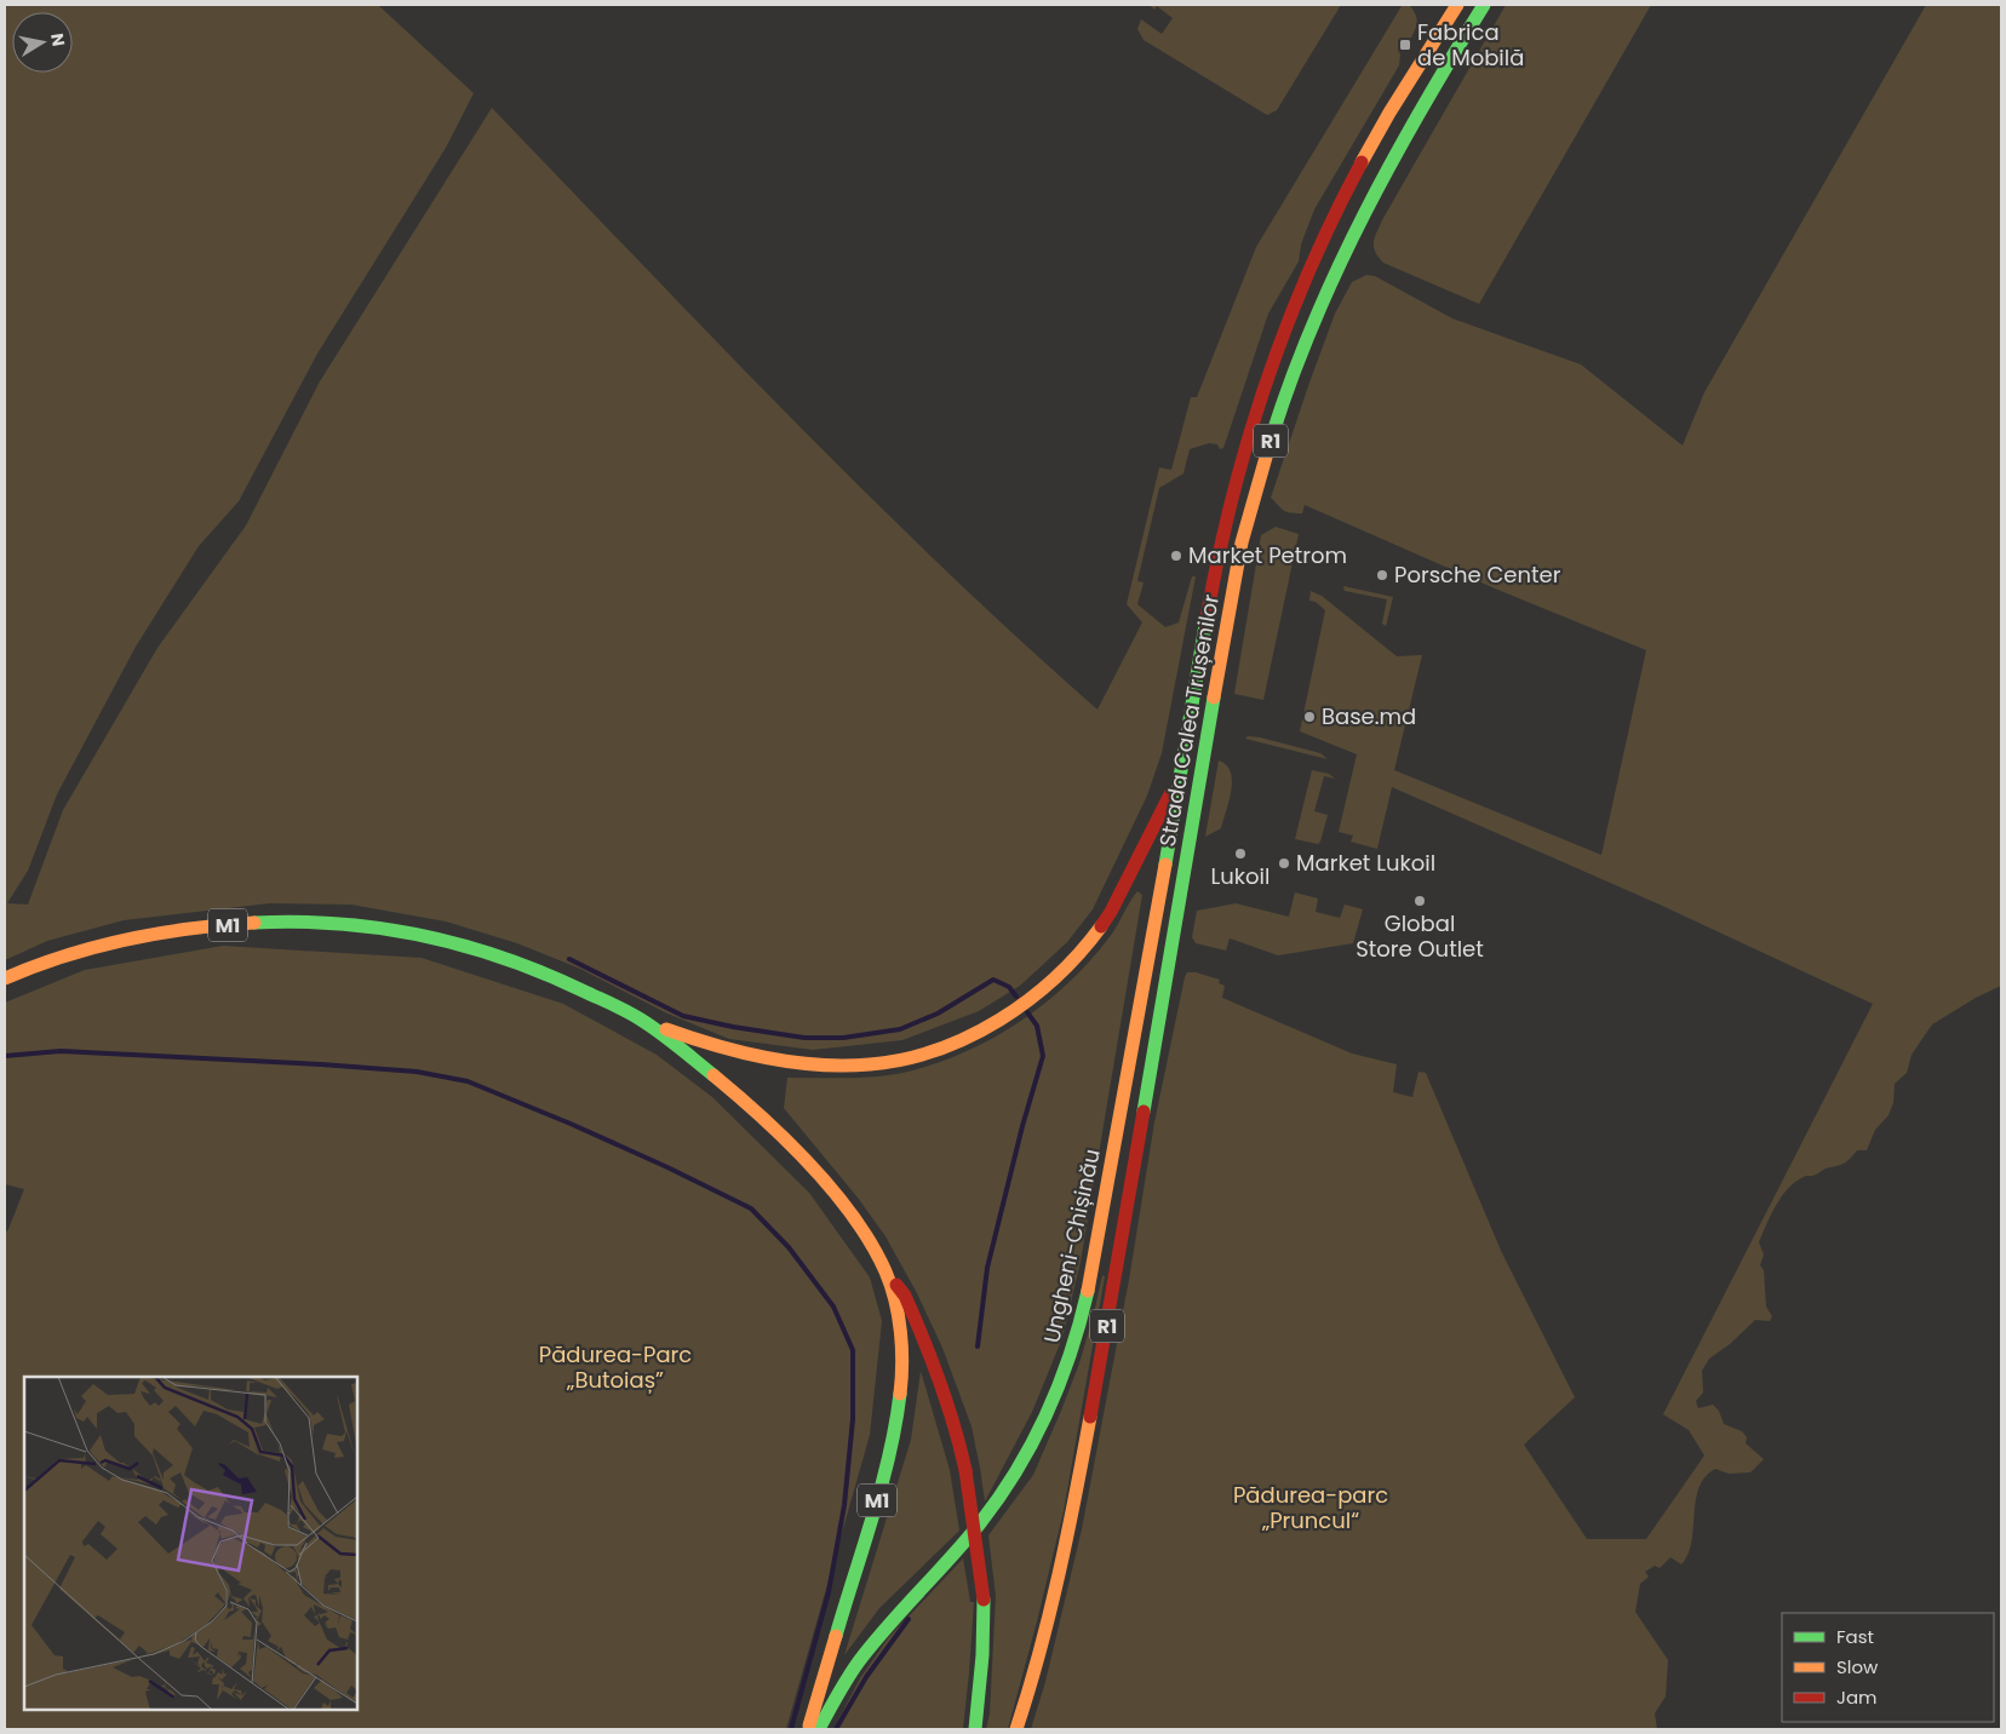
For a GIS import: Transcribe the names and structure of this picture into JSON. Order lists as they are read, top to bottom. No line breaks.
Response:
{"streets":{"highway":["R1","Strada Calea Trușenilor","M1","Ungheni-Chișinău"]},"crossings":[["Strada Calea Trușenilor","Ungheni-Chișinău"]],"parks":["Pădurea-Parc „Butoiaș”","Pădurea-parc „Pruncul“"],"places":{"transit":["Fabrica de Mobilă"],"other":["Market Petrom","Porsche Center","Base.md","Lukoil","Market Lukoil","Global Store Outlet"]},"legend":["Fast","Slow","Jam"],"north":"right"}
